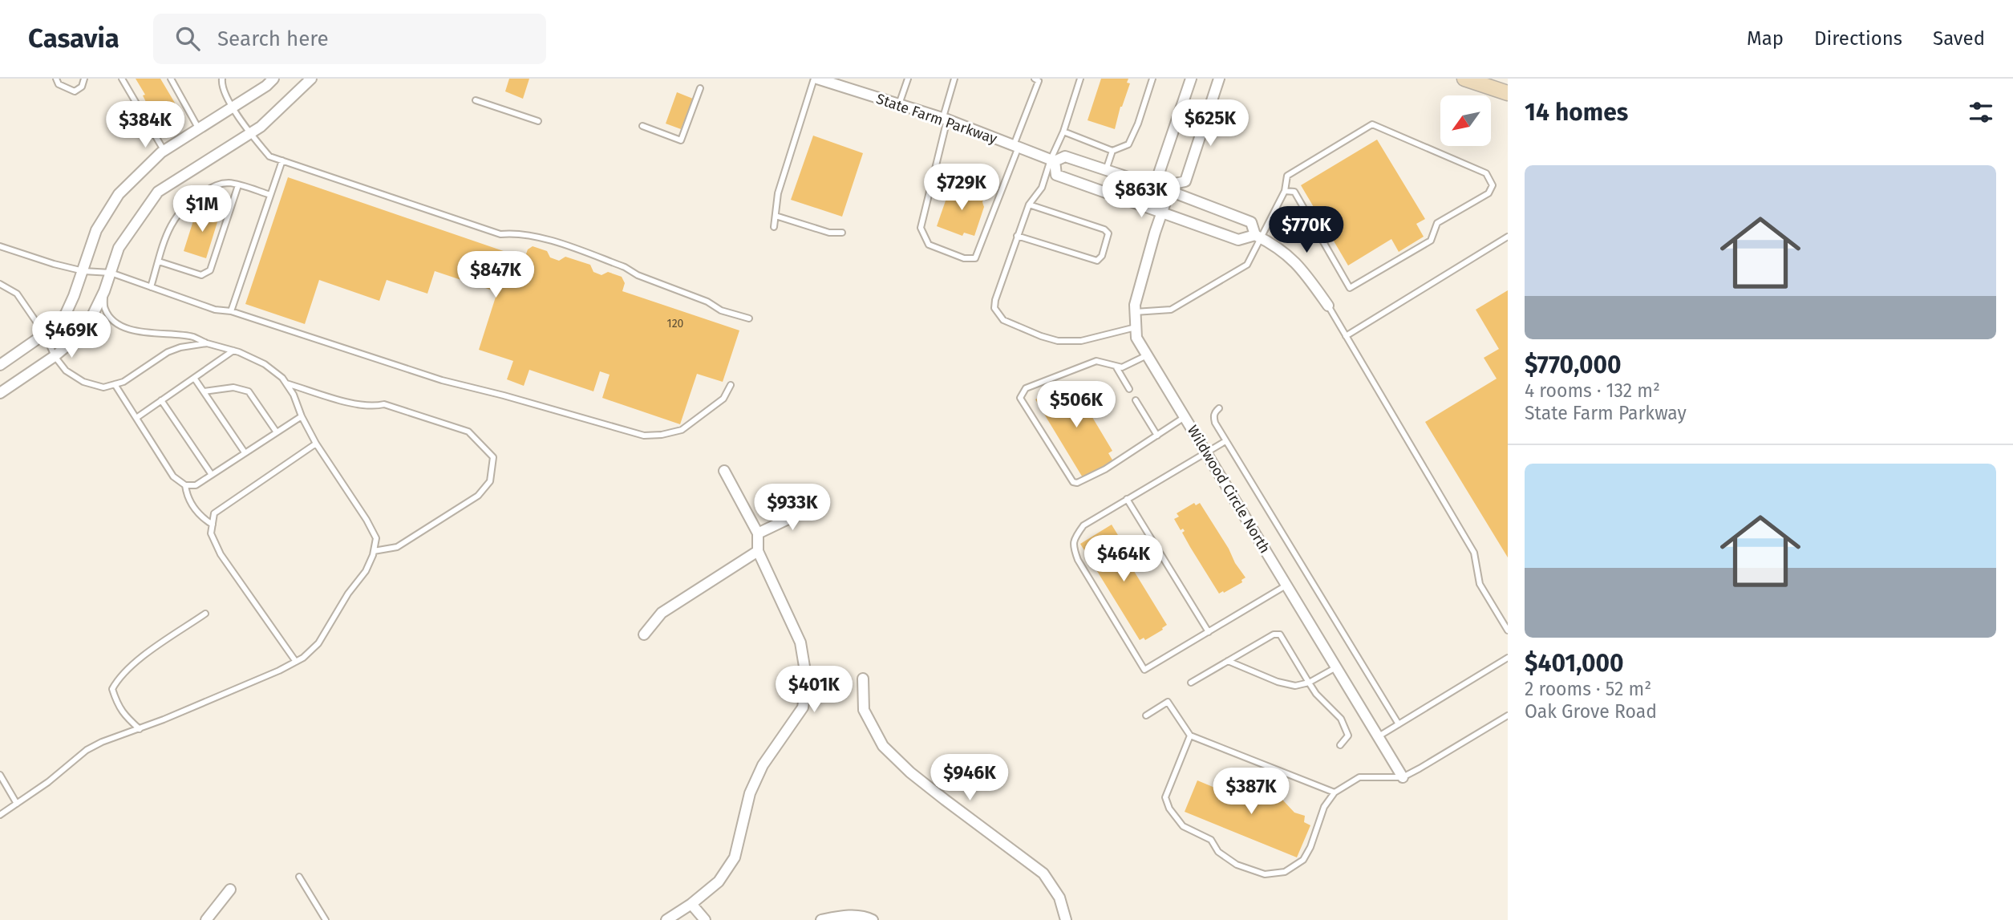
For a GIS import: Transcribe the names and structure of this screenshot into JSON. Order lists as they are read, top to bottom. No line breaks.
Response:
{"streets":{"street":["State Farm Parkway","Wildwood Circle North"]},"crossings":[["State Farm Parkway","Wildwood Circle North"]],"house_numbers":["120"],"north":"bottom left","page":{"header":"Casavia","search":"Search here","nav":["Map","Directions","Saved"],"heading":"14 homes","price":["$625K","$384K","$729K","$863K","$1M","$770K","$847K","$469K","$506K","$933K","$464K","$401K","$946K","$387K"],"list":[{"name":"$770,000","note":"4 rooms · 132 m² · State Farm Parkway"},{"name":"$401,000","note":"2 rooms · 52 m² · Oak Grove Road"}]}}
